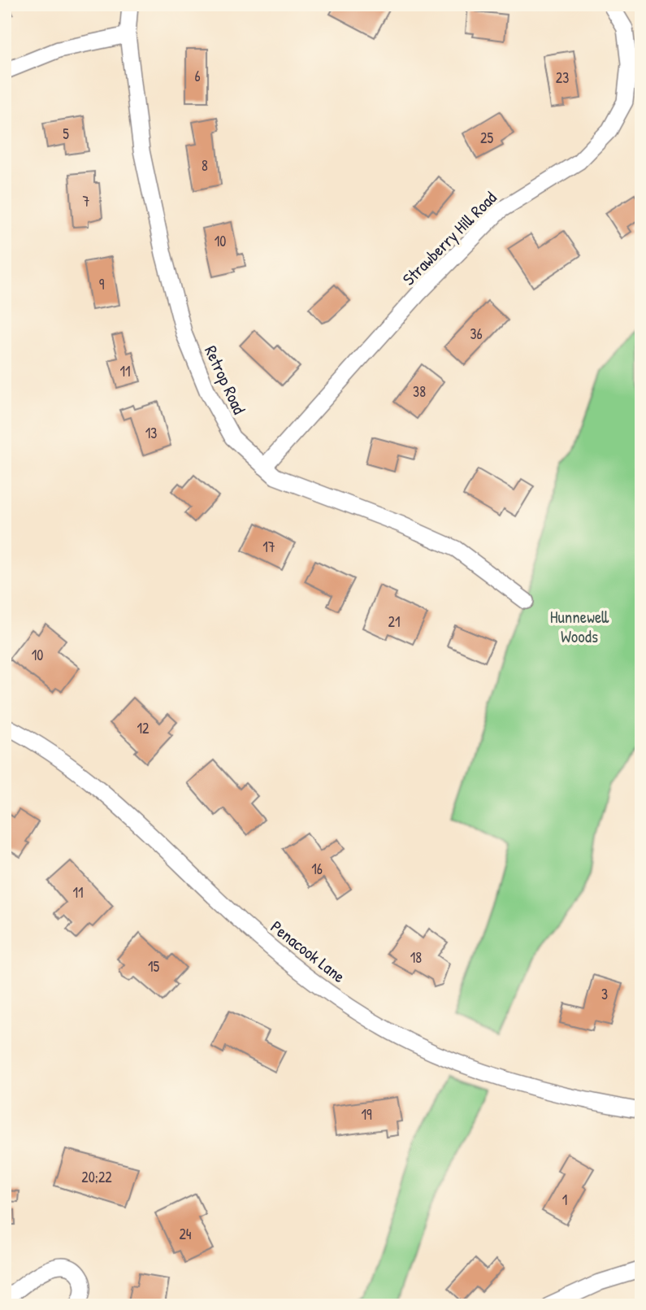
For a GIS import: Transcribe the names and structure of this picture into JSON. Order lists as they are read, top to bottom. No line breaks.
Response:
{"streets":{"street":["Strawberry Hill Road","Retrop Road","Penacook Lane"]},"crossings":[["Strawberry Hill Road","Retrop Road"]],"parks":["Hunnewell Woods"],"house_numbers":["6","23","5","25","8","7","10","9","36","11","38","13","17","21","10","12","16","11","18","15","3","19","20;22","1","24"]}
